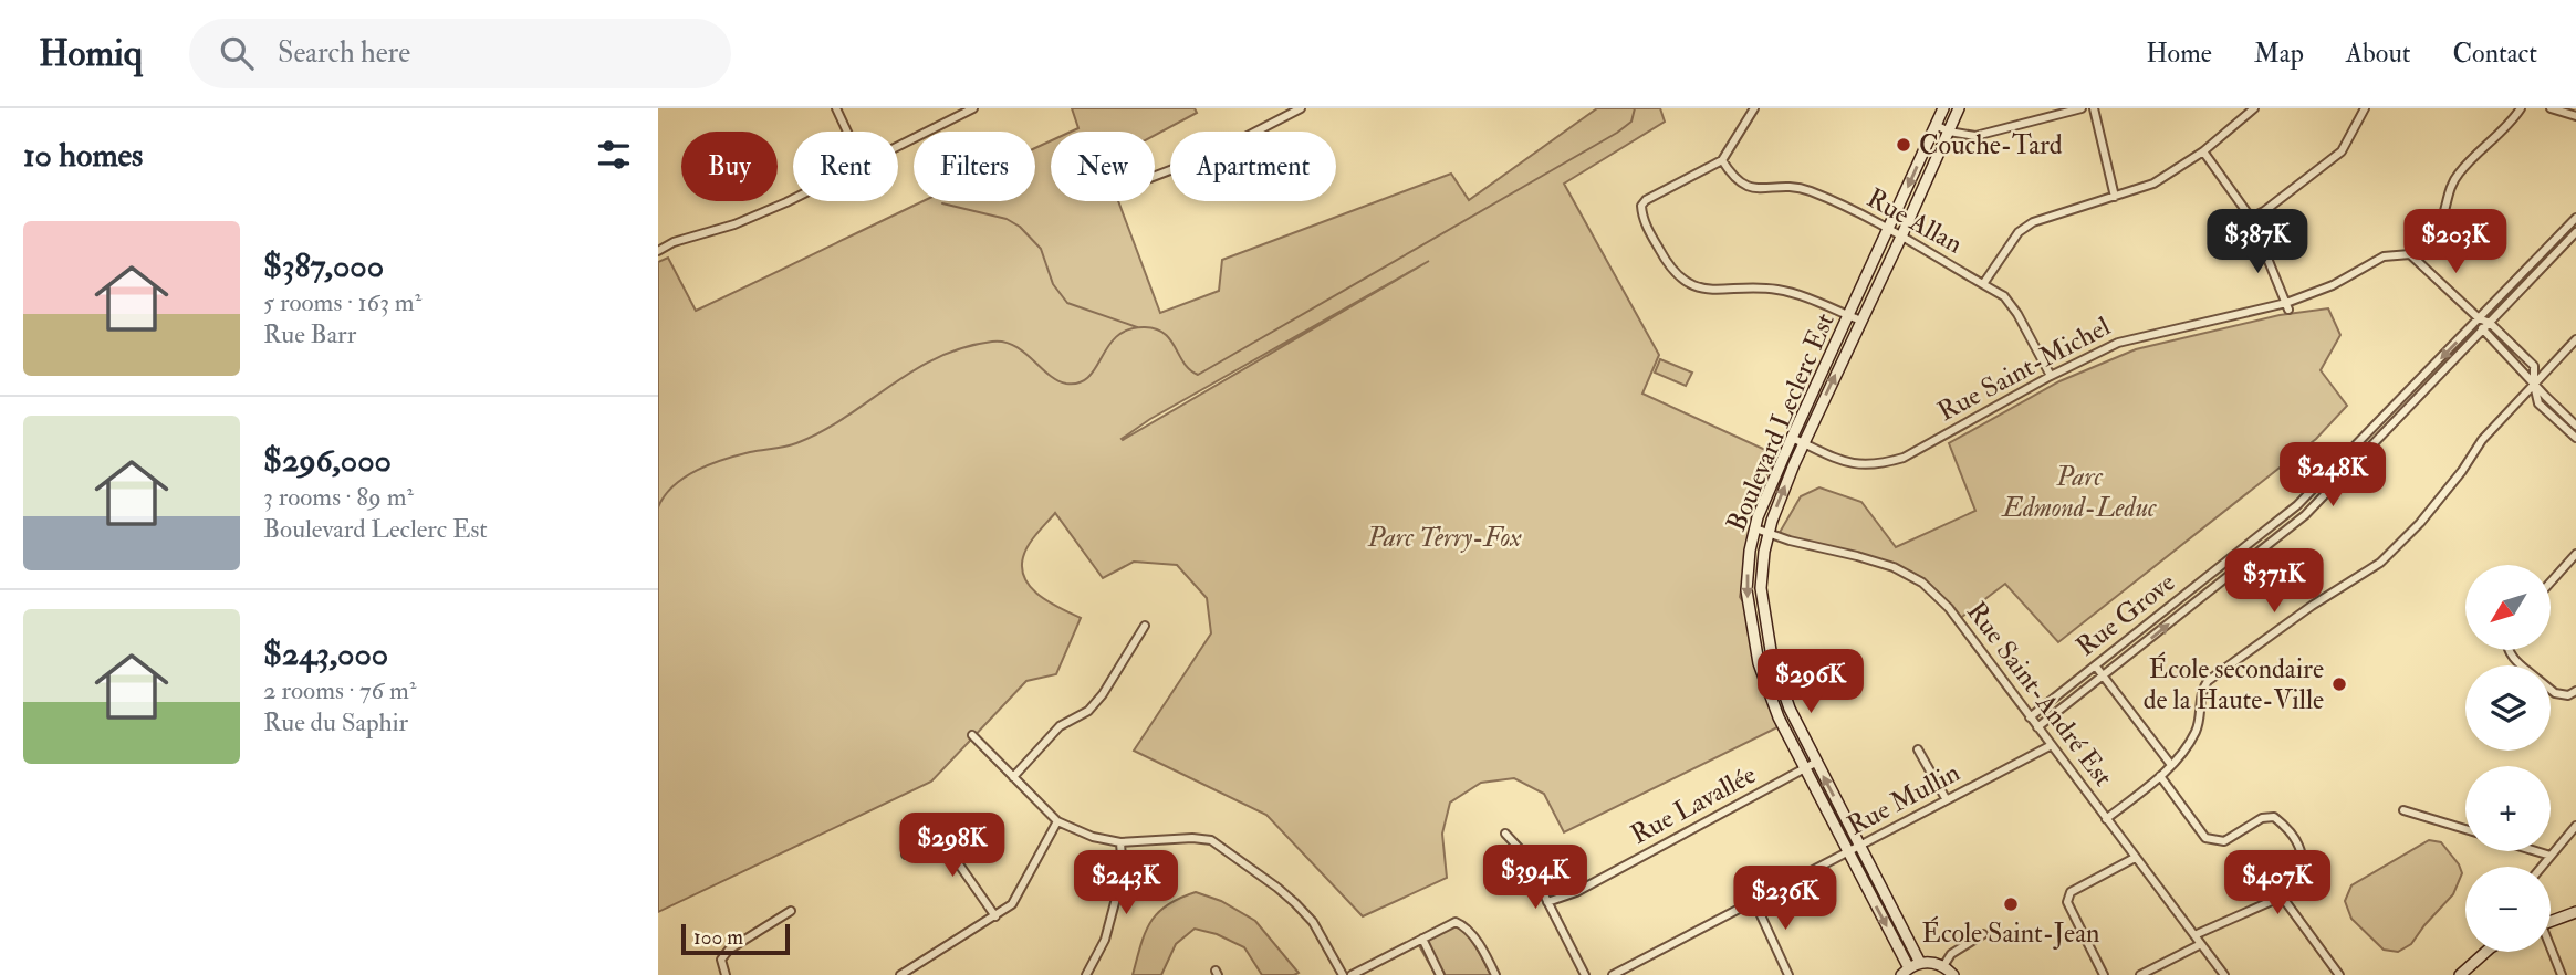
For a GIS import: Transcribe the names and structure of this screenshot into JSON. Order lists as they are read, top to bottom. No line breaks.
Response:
{"streets":{"street":["Rue Allan","Rue Saint-Michel","Boulevard Leclerc Est","Rue Grove","Rue Saint-André Est","Rue Mullin","Rue Lavallée"]},"crossings":[["Rue Allan","Rue Saint-Michel"],["Rue Allan","Boulevard Leclerc Est"],["Rue Saint-Michel","Boulevard Leclerc Est"],["Boulevard Leclerc Est","Rue Saint-André Est"],["Boulevard Leclerc Est","Rue Mullin"],["Boulevard Leclerc Est","Rue Lavallée"],["Rue Grove","Rue Saint-André Est"],["Rue Saint-André Est","Rue Mullin"]],"parks":["Parc Edmond-Leduc","Parc Terry-Fox"],"places":["Couche-Tard","École secondaire de la Haute-Ville","École Saint-Jean"],"scale_bar":"100 m","north":"bottom left","page":{"header":"Homiq","search":"Search here","nav":["Home","Map","About","Contact"],"heading":"10 homes","chip":["Buy","Rent","Filters","New","Apartment"],"list":[{"name":"$387,000","note":"5 rooms · 163 m² · Rue Barr"},{"name":"$296,000","note":"3 rooms · 89 m² · Boulevard Leclerc Est"},{"name":"$243,000","note":"2 rooms · 76 m² · Rue du Saphir"}],"price":["$387K","$203K","$248K","$371K","$296K","$298K","$394K","$243K","$407K","$236K"],"map_buttons":["+","−"],"scale":"100 m"}}
